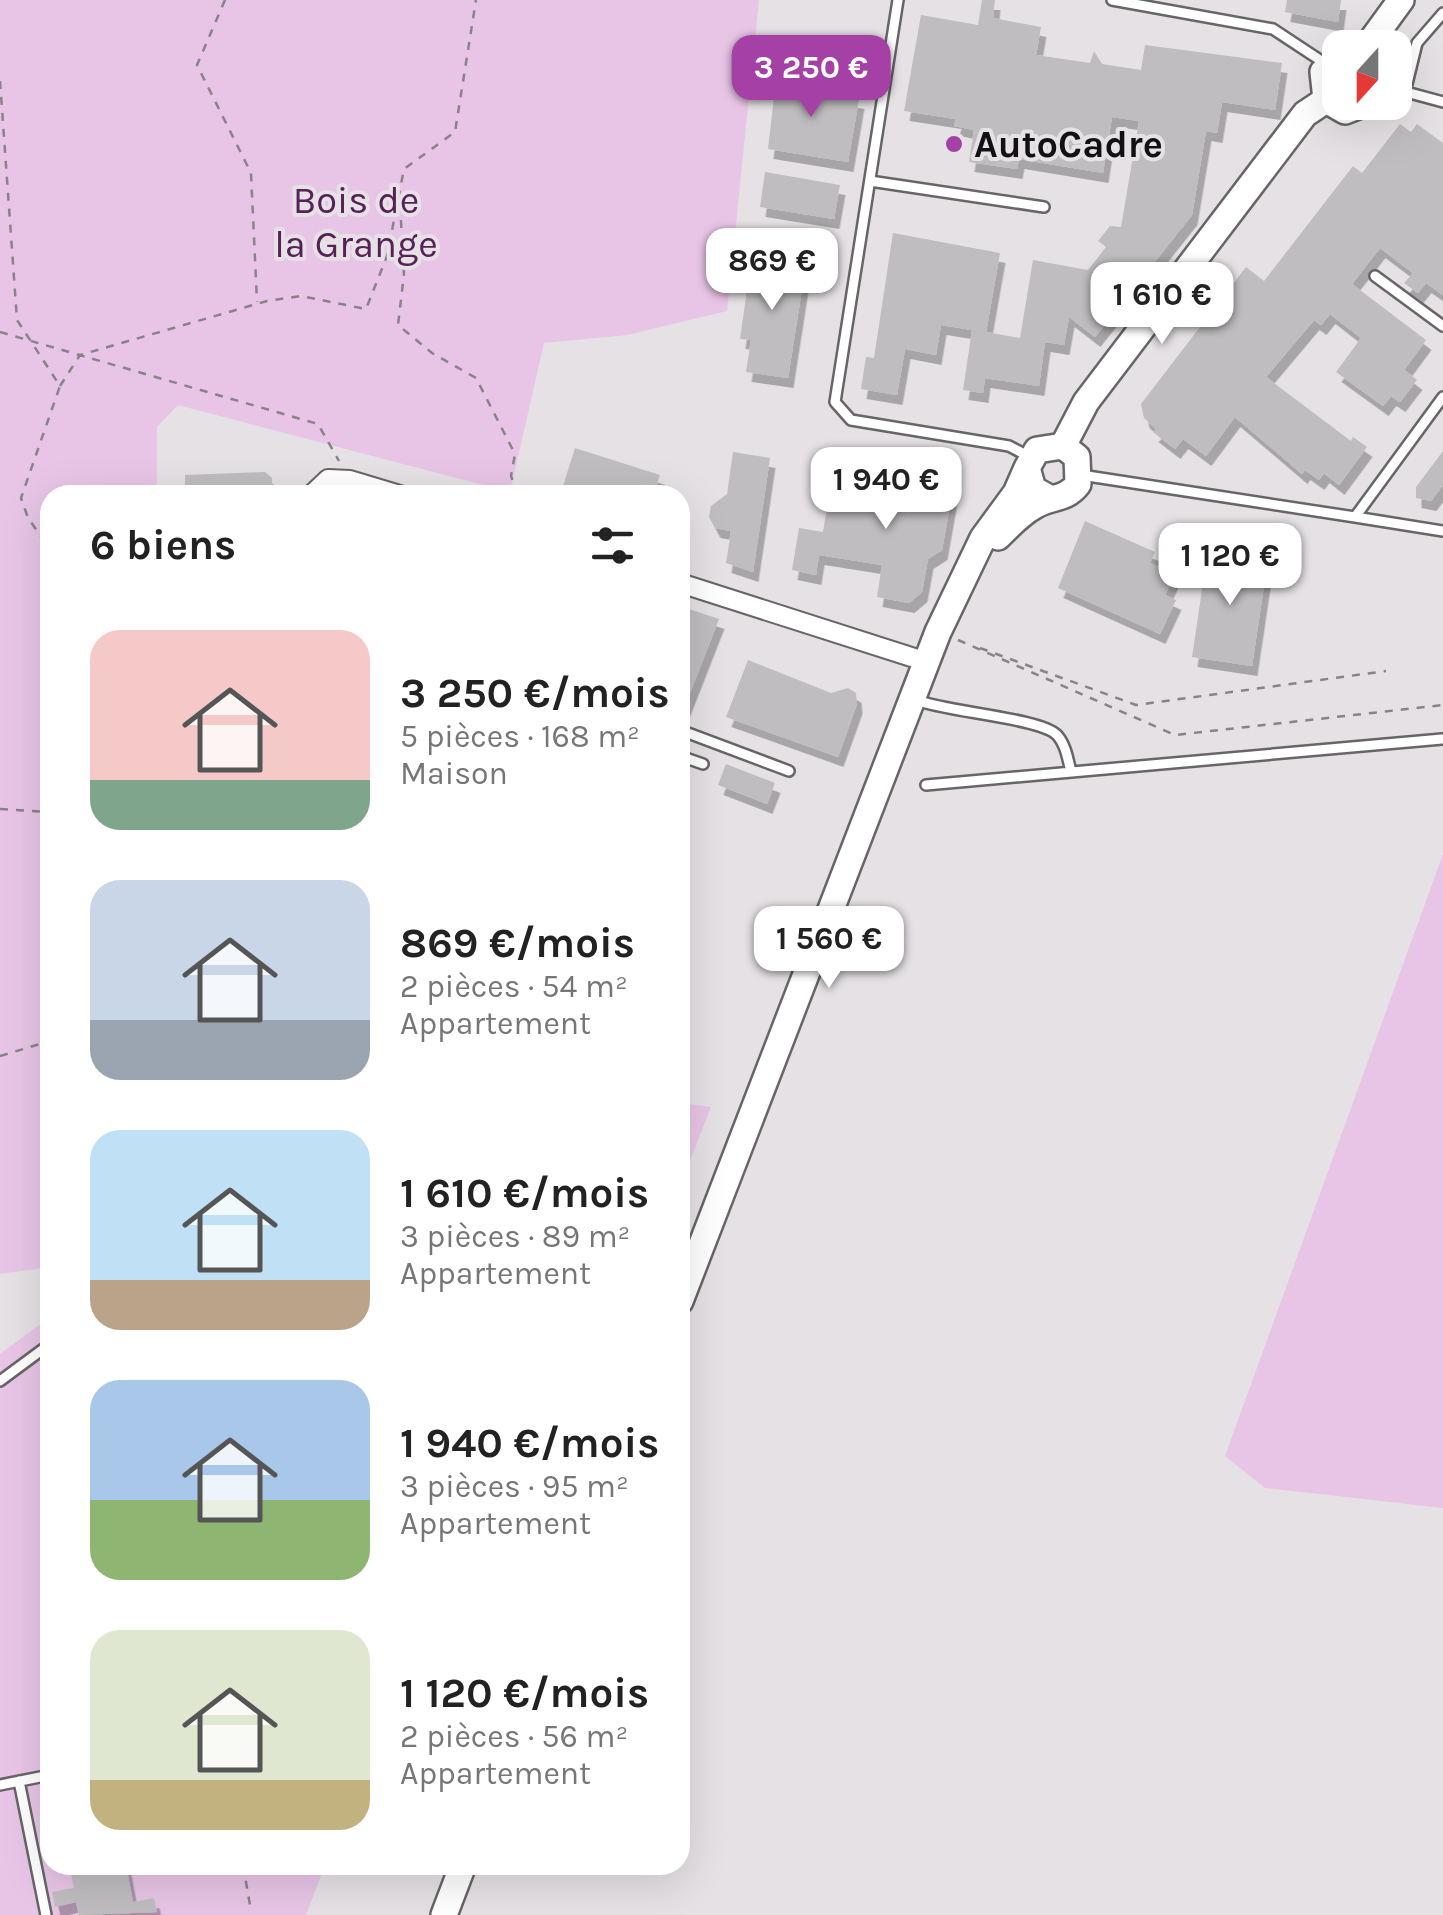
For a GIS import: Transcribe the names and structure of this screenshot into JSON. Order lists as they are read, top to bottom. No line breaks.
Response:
{"parks":["Bois de la Grange"],"places":["AutoCadre"],"north":"bottom","page":{"price":["3 250 €","869 €","1 610 €","1 940 €","1 120 €","1 560 €"],"heading":"6 biens","list":[{"name":"3 250 €/mois","note":"5 pièces · 168 m² · Maison"},{"name":"869 €/mois","note":"2 pièces · 54 m² · Appartement"},{"name":"1 610 €/mois","note":"3 pièces · 89 m² · Appartement"},{"name":"1 940 €/mois","note":"3 pièces · 95 m² · Appartement"},{"name":"1 120 €/mois","note":"2 pièces · 56 m² · Appartement"}]}}
